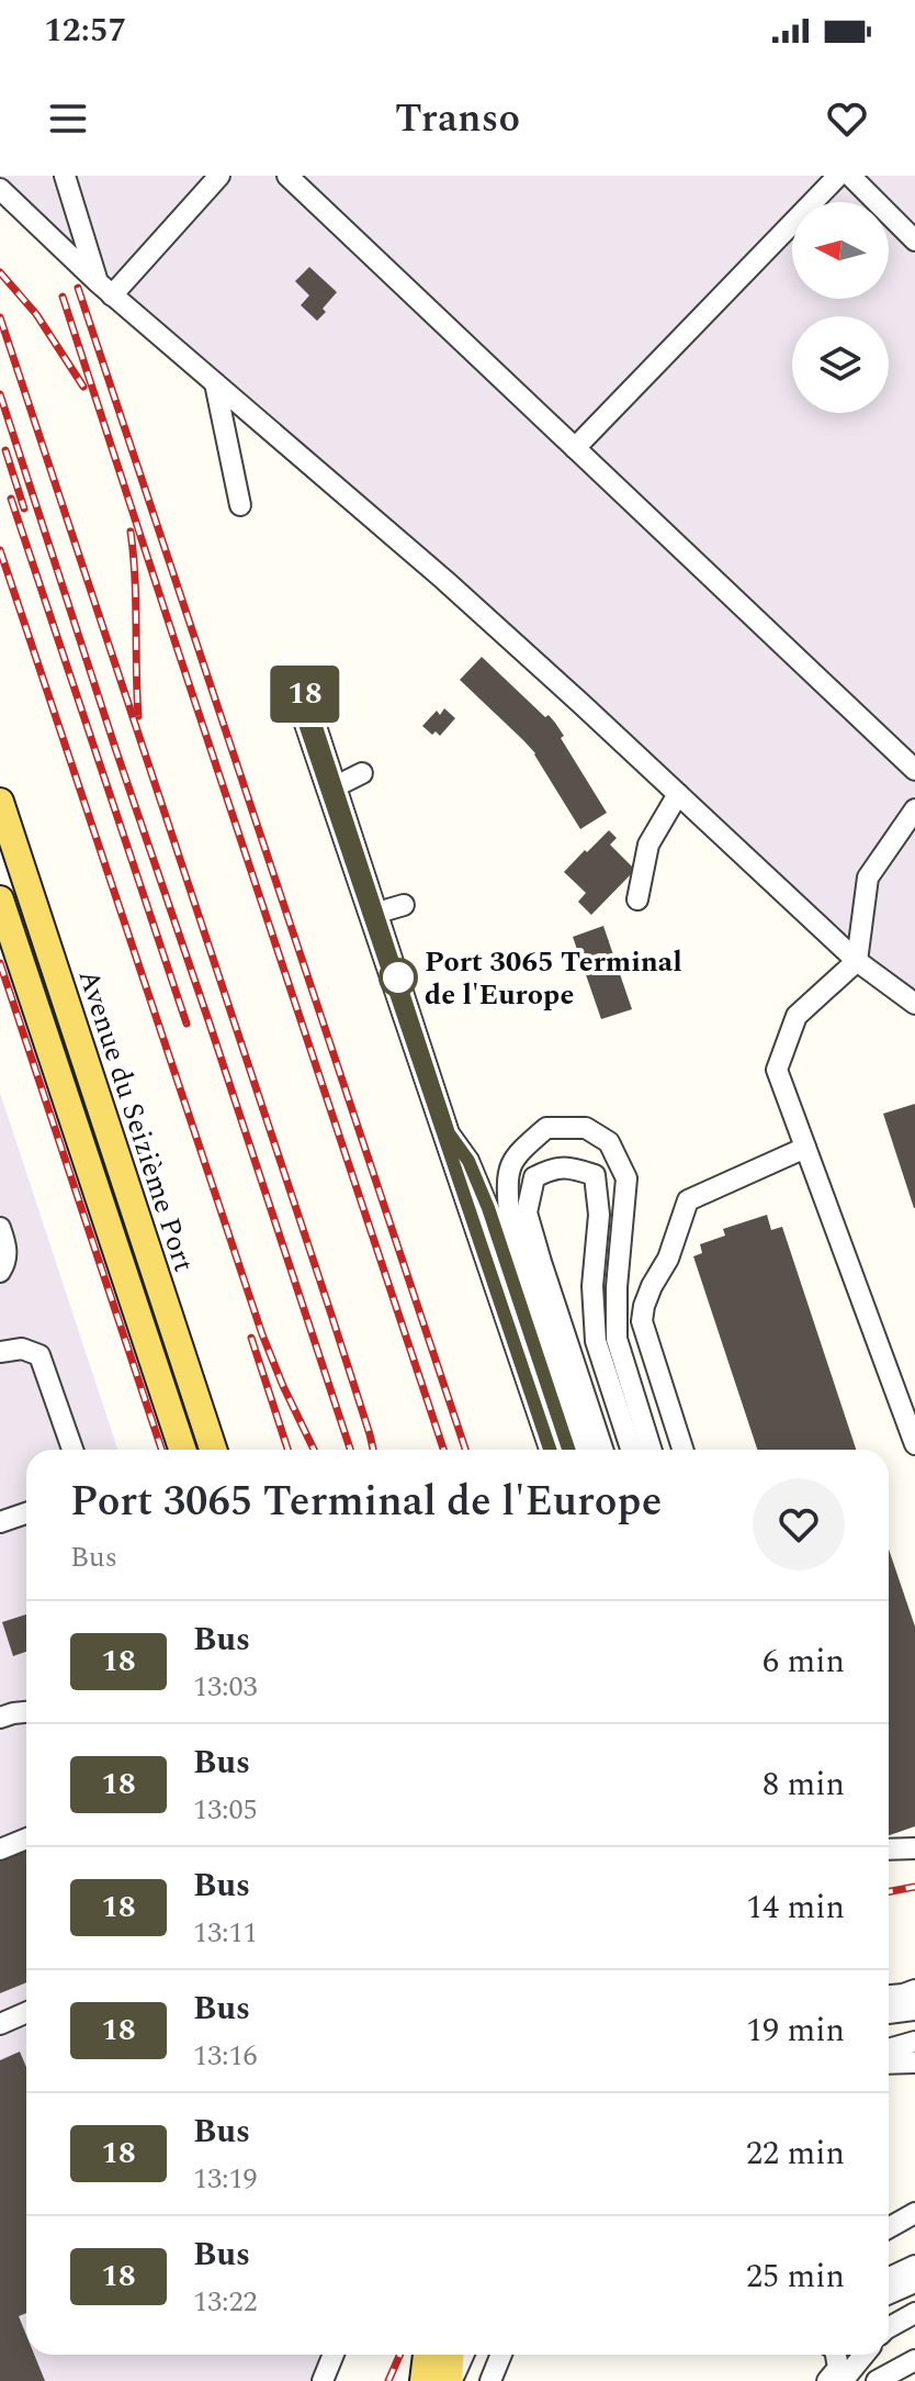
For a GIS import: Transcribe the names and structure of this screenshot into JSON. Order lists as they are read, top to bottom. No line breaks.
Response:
{"streets":{"main road":["Avenue du Seizième Port"]},"places":["Port 3065 Terminal de l'Europe"],"lines":["bus line 18"],"north":"left","page":{"status":"12:57","header":"Transo","on_map":"18","heading":["Port 3065 Terminal de l'Europe","Bus"],"list":[{"mark":"18","name":"Bus","note":"13:03","value":"6 min"},{"mark":"18","name":"Bus","note":"13:05","value":"8 min"},{"mark":"18","name":"Bus","note":"13:11","value":"14 min"},{"mark":"18","name":"Bus","note":"13:16","value":"19 min"},{"mark":"18","name":"Bus","note":"13:19","value":"22 min"},{"mark":"18","name":"Bus","note":"13:22","value":"25 min"}]}}
